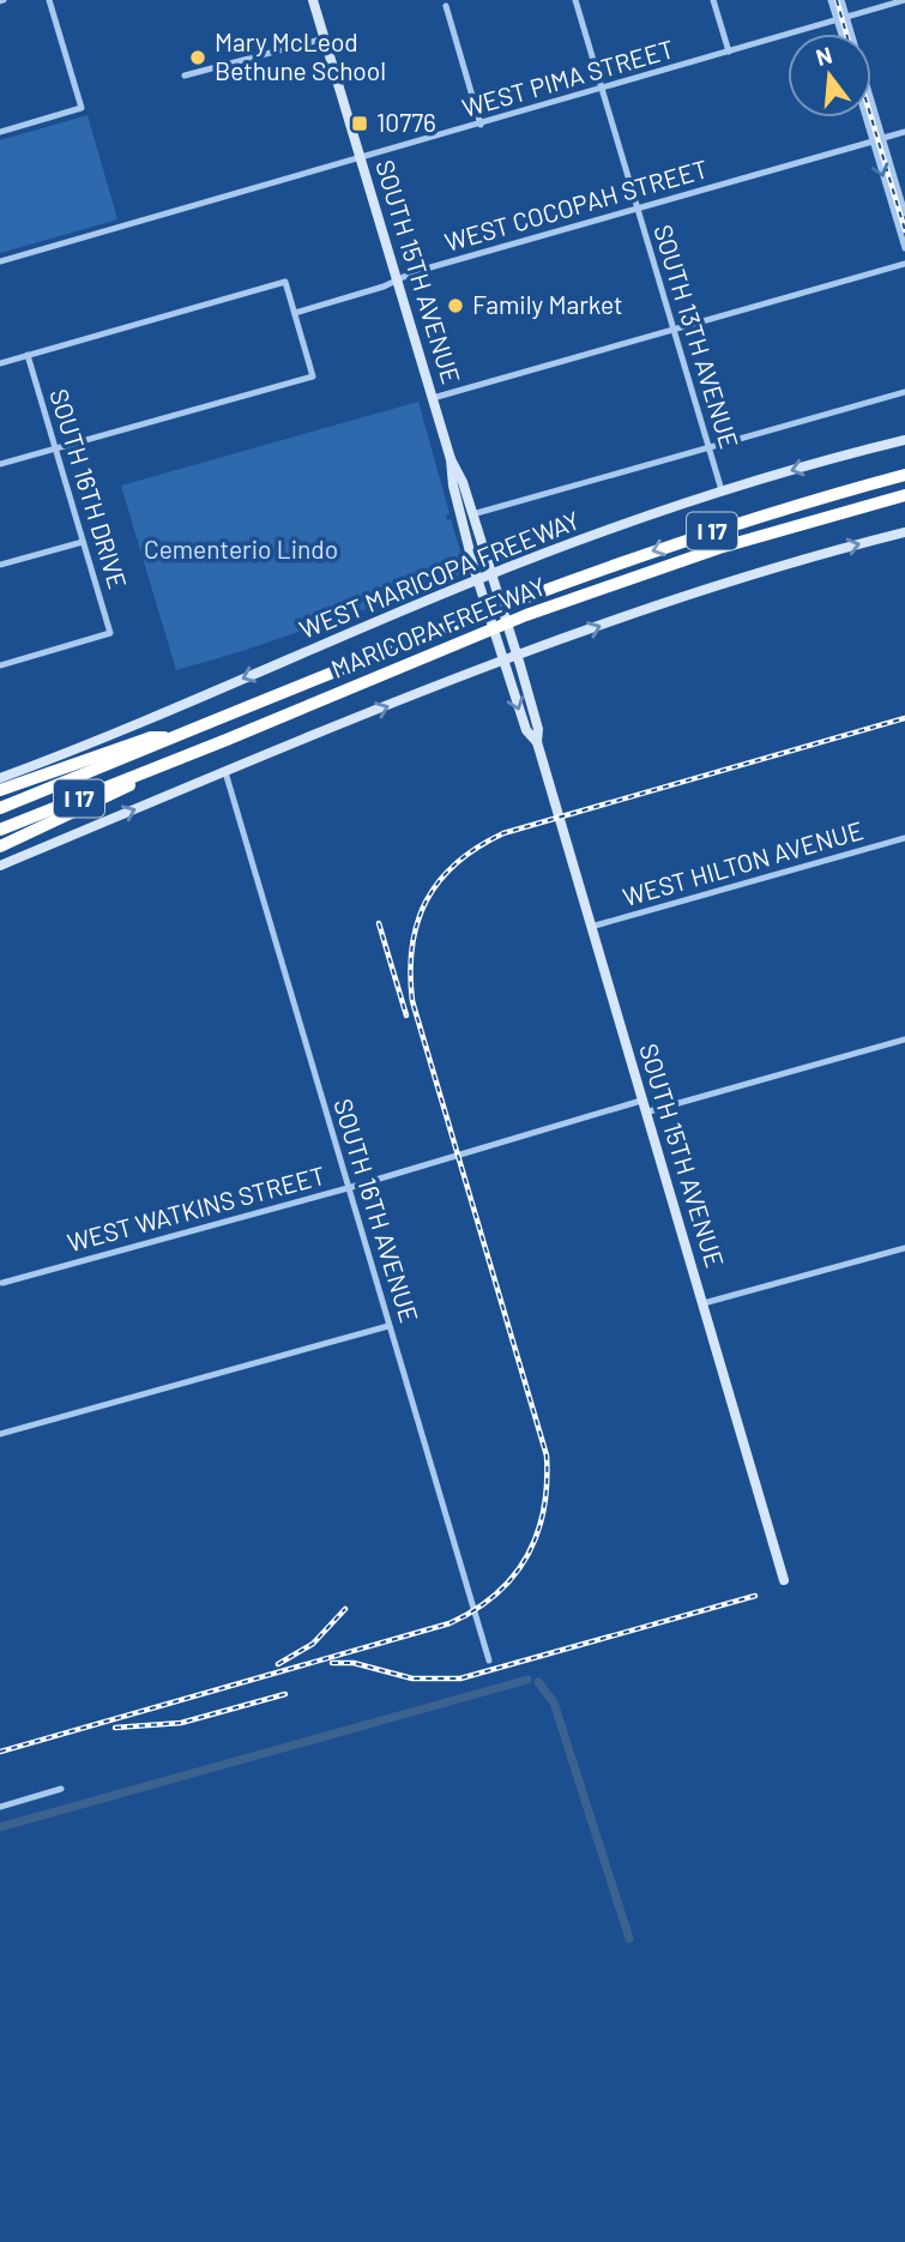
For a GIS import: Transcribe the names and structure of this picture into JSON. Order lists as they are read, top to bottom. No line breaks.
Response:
{"streets":{"highway":["I 17","MARICOPA FREEWAY"],"main road":["SOUTH 15TH AVENUE","WEST MARICOPA FREEWAY"],"street":["WEST PIMA STREET","WEST COCOPAH STREET","SOUTH 13TH AVENUE","SOUTH 16TH DRIVE","WEST HILTON AVENUE","WEST WATKINS STREET","SOUTH 16TH AVENUE"]},"crossings":[["WEST PIMA STREET","SOUTH 15TH AVENUE"],["WEST PIMA STREET","SOUTH 13TH AVENUE"],["WEST COCOPAH STREET","SOUTH 15TH AVENUE"],["WEST COCOPAH STREET","SOUTH 13TH AVENUE"],["SOUTH 15TH AVENUE","WEST MARICOPA FREEWAY"],["SOUTH 15TH AVENUE","WEST HILTON AVENUE"],["SOUTH 15TH AVENUE","WEST WATKINS STREET"],["SOUTH 13TH AVENUE","WEST MARICOPA FREEWAY"],["WEST WATKINS STREET","SOUTH 16TH AVENUE"]],"parks":["Cementerio Lindo"],"places":{"other":["Mary McLeod Bethune School","Family Market"],"transit":["10776"]},"north":"top"}
